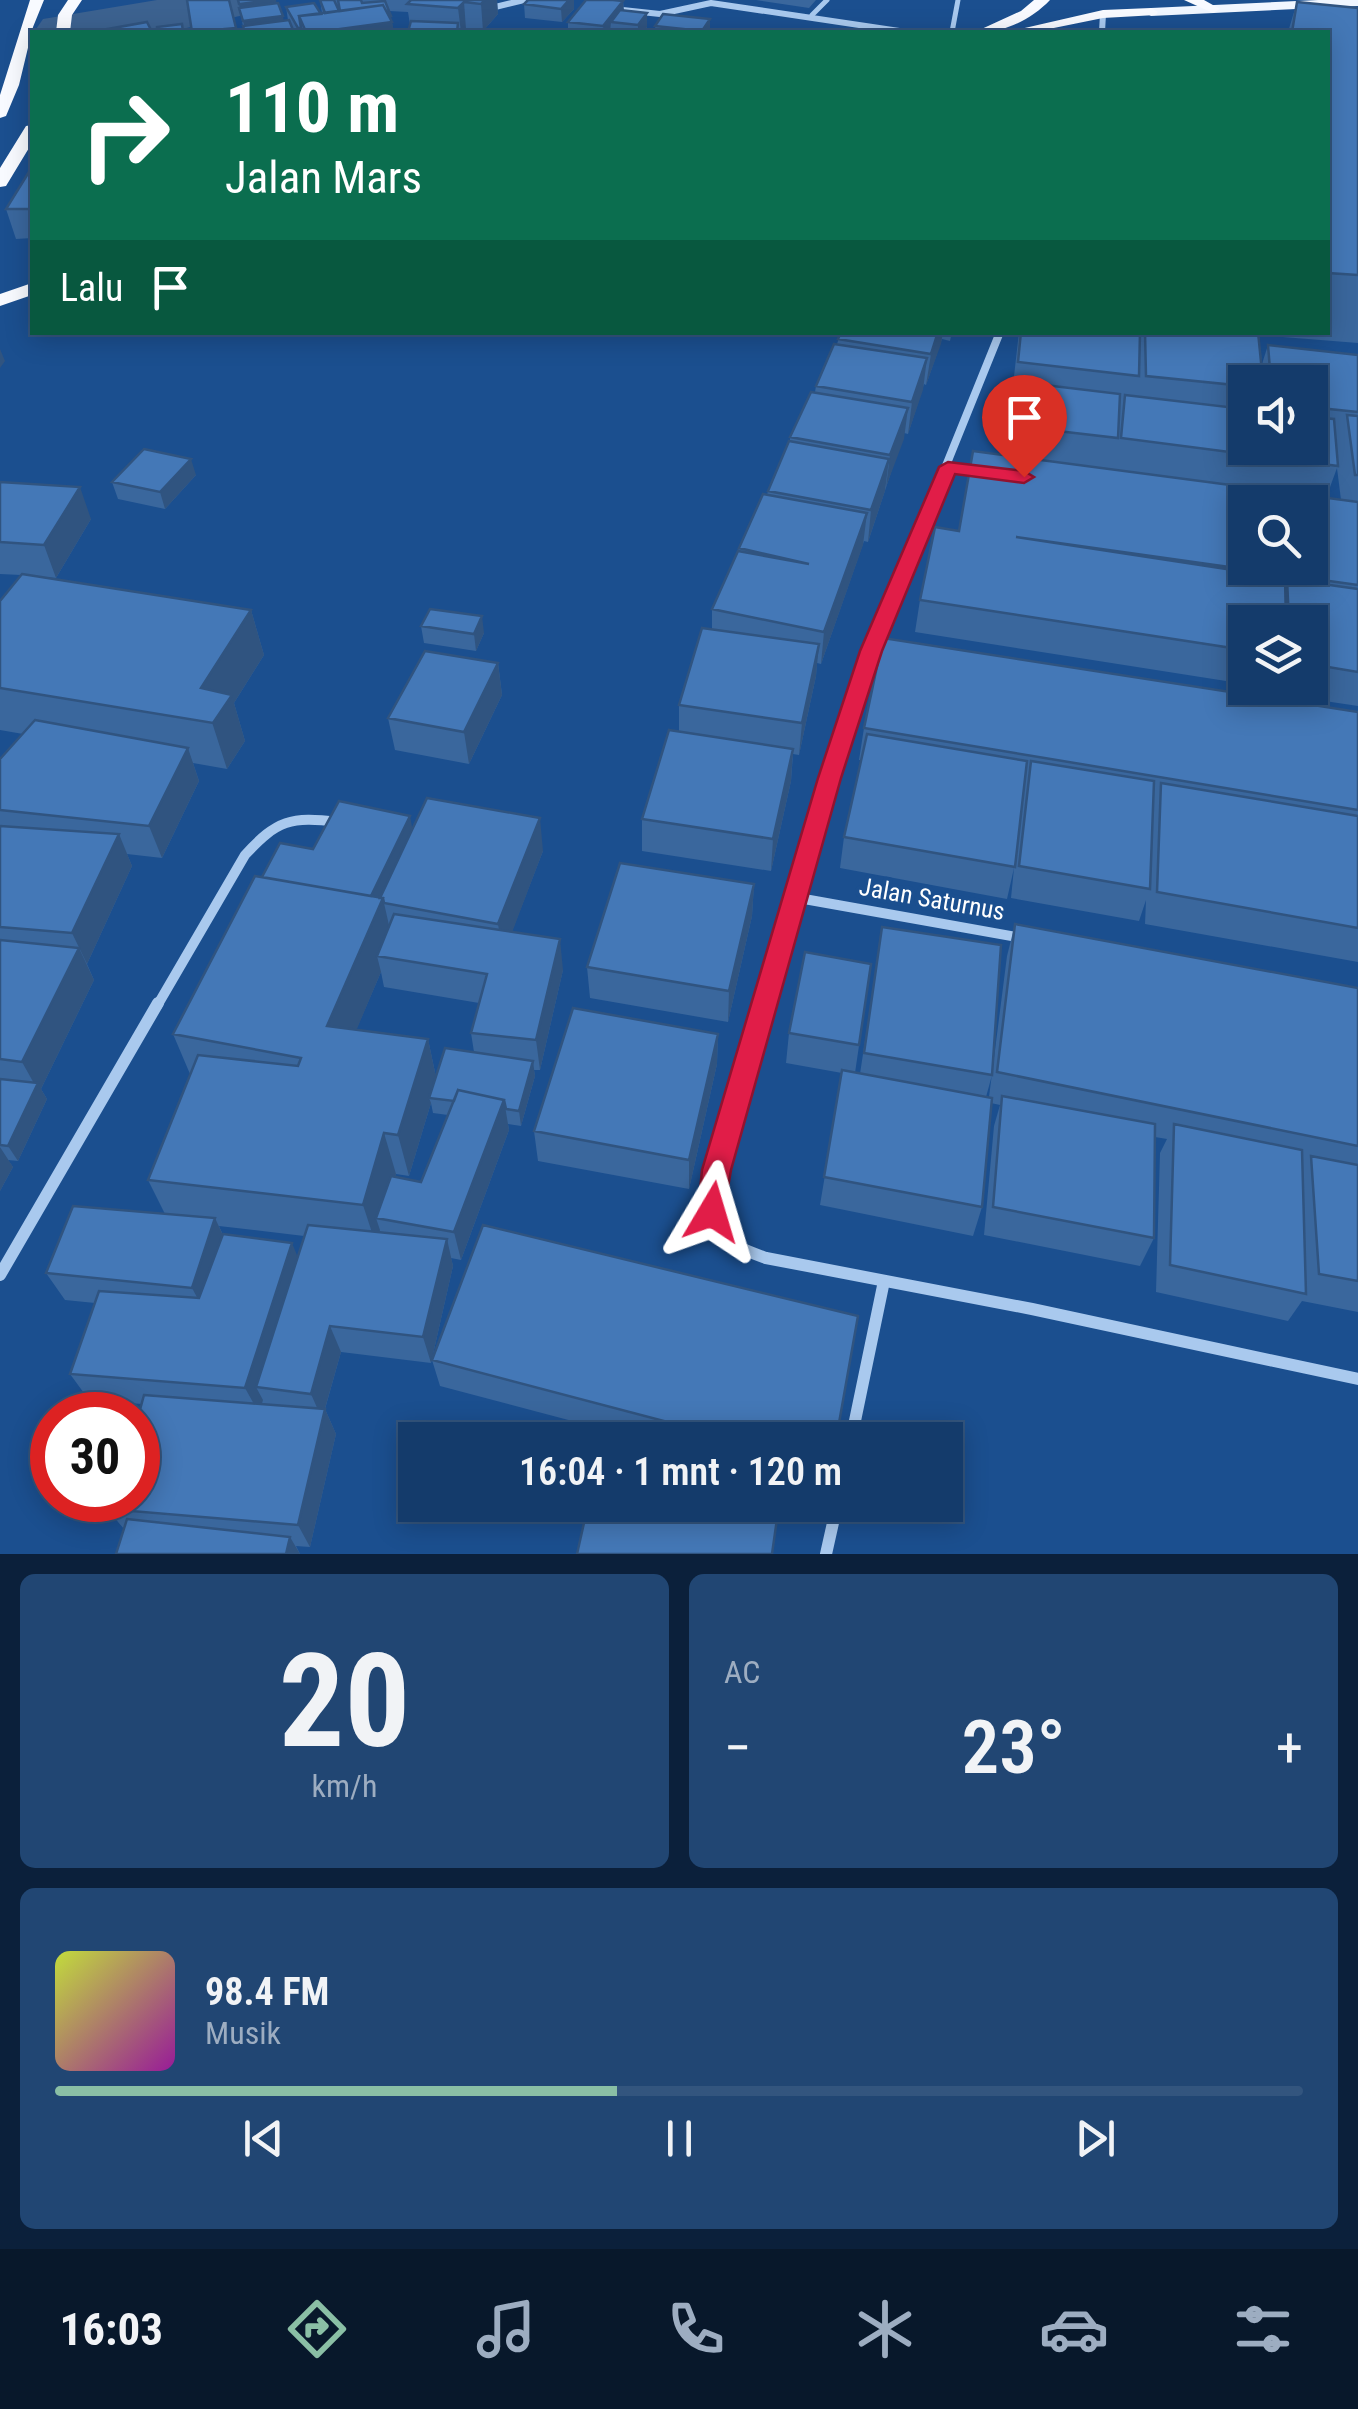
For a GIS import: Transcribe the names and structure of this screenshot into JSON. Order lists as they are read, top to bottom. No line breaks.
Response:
{"streets":{"street":["Jalan Saturnus"]},"page":{"turn":["110 m","Jalan Mars"],"then":"Lalu","limit":"30","trip":"16:04 · 1 mnt · 120 m","tile":[["20","km/h"],"AC"],"heat":["−","23°","+"],"song":["98.4 FM","Musik"],"tabs":"16:03"}}
